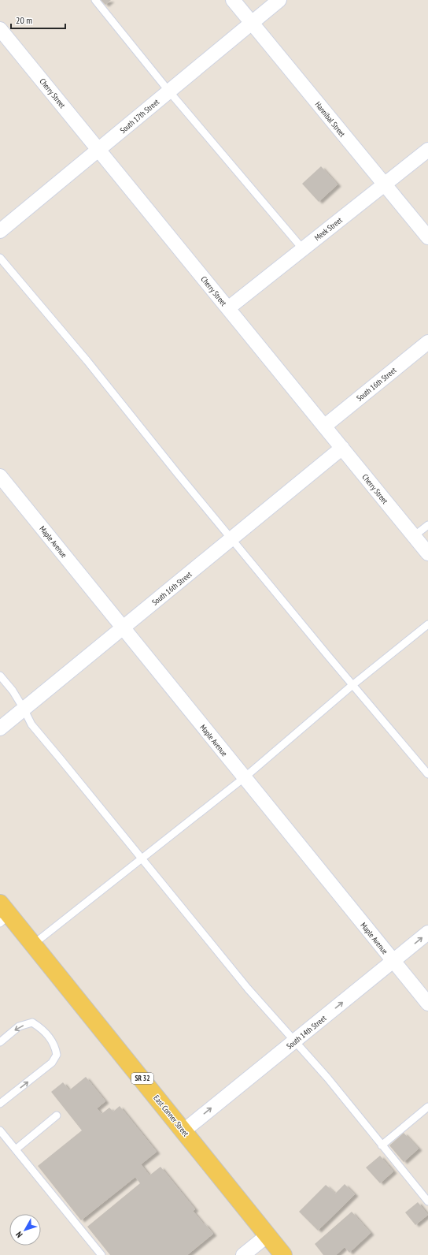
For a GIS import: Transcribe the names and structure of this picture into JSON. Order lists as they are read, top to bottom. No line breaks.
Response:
{"streets":{"main road":["SR 32","East Conner Street"],"street":["Cherry Street","South 17th Street","Hannibal Street","Meek Street","South 16th Street","Maple Avenue","South 14th Street"]},"crossings":[["Cherry Street","South 17th Street"],["Cherry Street","Meek Street"],["Cherry Street","South 16th Street"],["South 17th Street","Hannibal Street"],["Hannibal Street","Meek Street"],["South 16th Street","Maple Avenue"],["Maple Avenue","South 14th Street"],["South 14th Street","East Conner Street"]],"one_way":["South 14th Street"],"scale_bar":"20 m","north":"bottom left"}
